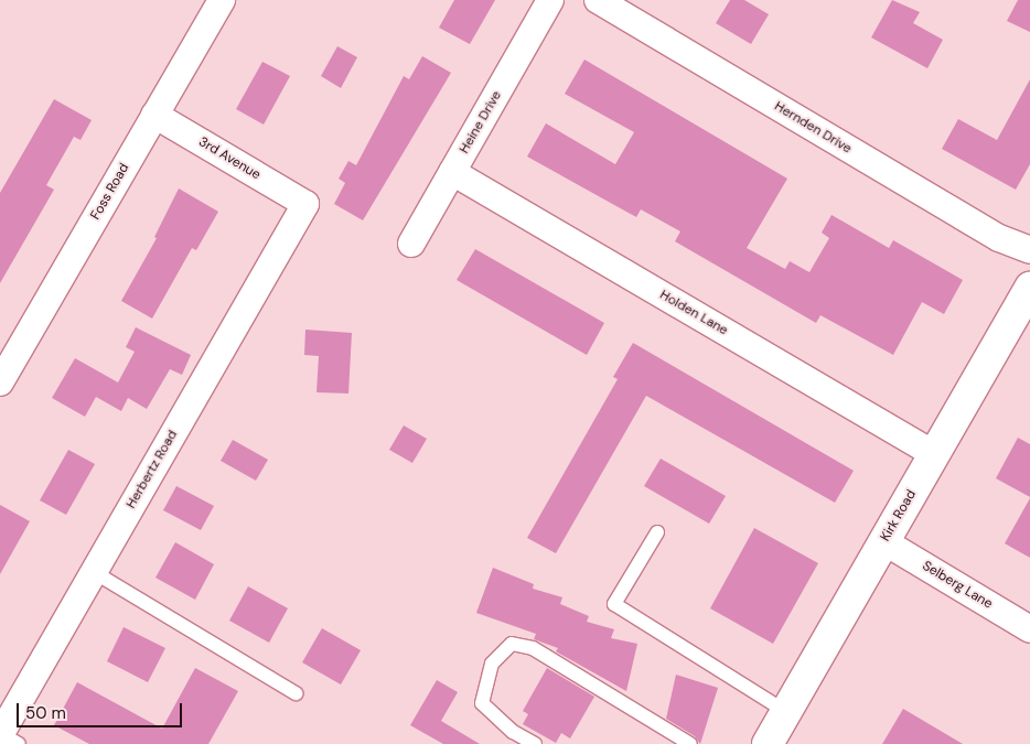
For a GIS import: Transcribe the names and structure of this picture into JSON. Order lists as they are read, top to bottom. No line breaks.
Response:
{"streets":{"street":["Heine Drive","Hernden Drive","3rd Avenue","Foss Road","Holden Lane","Herbertz Road","Kirk Road","Selberg Lane"]},"crossings":[["Heine Drive","Holden Lane"],["3rd Avenue","Foss Road"],["3rd Avenue","Herbertz Road"],["Holden Lane","Kirk Road"],["Kirk Road","Selberg Lane"]],"scale_bar":"50 m"}
